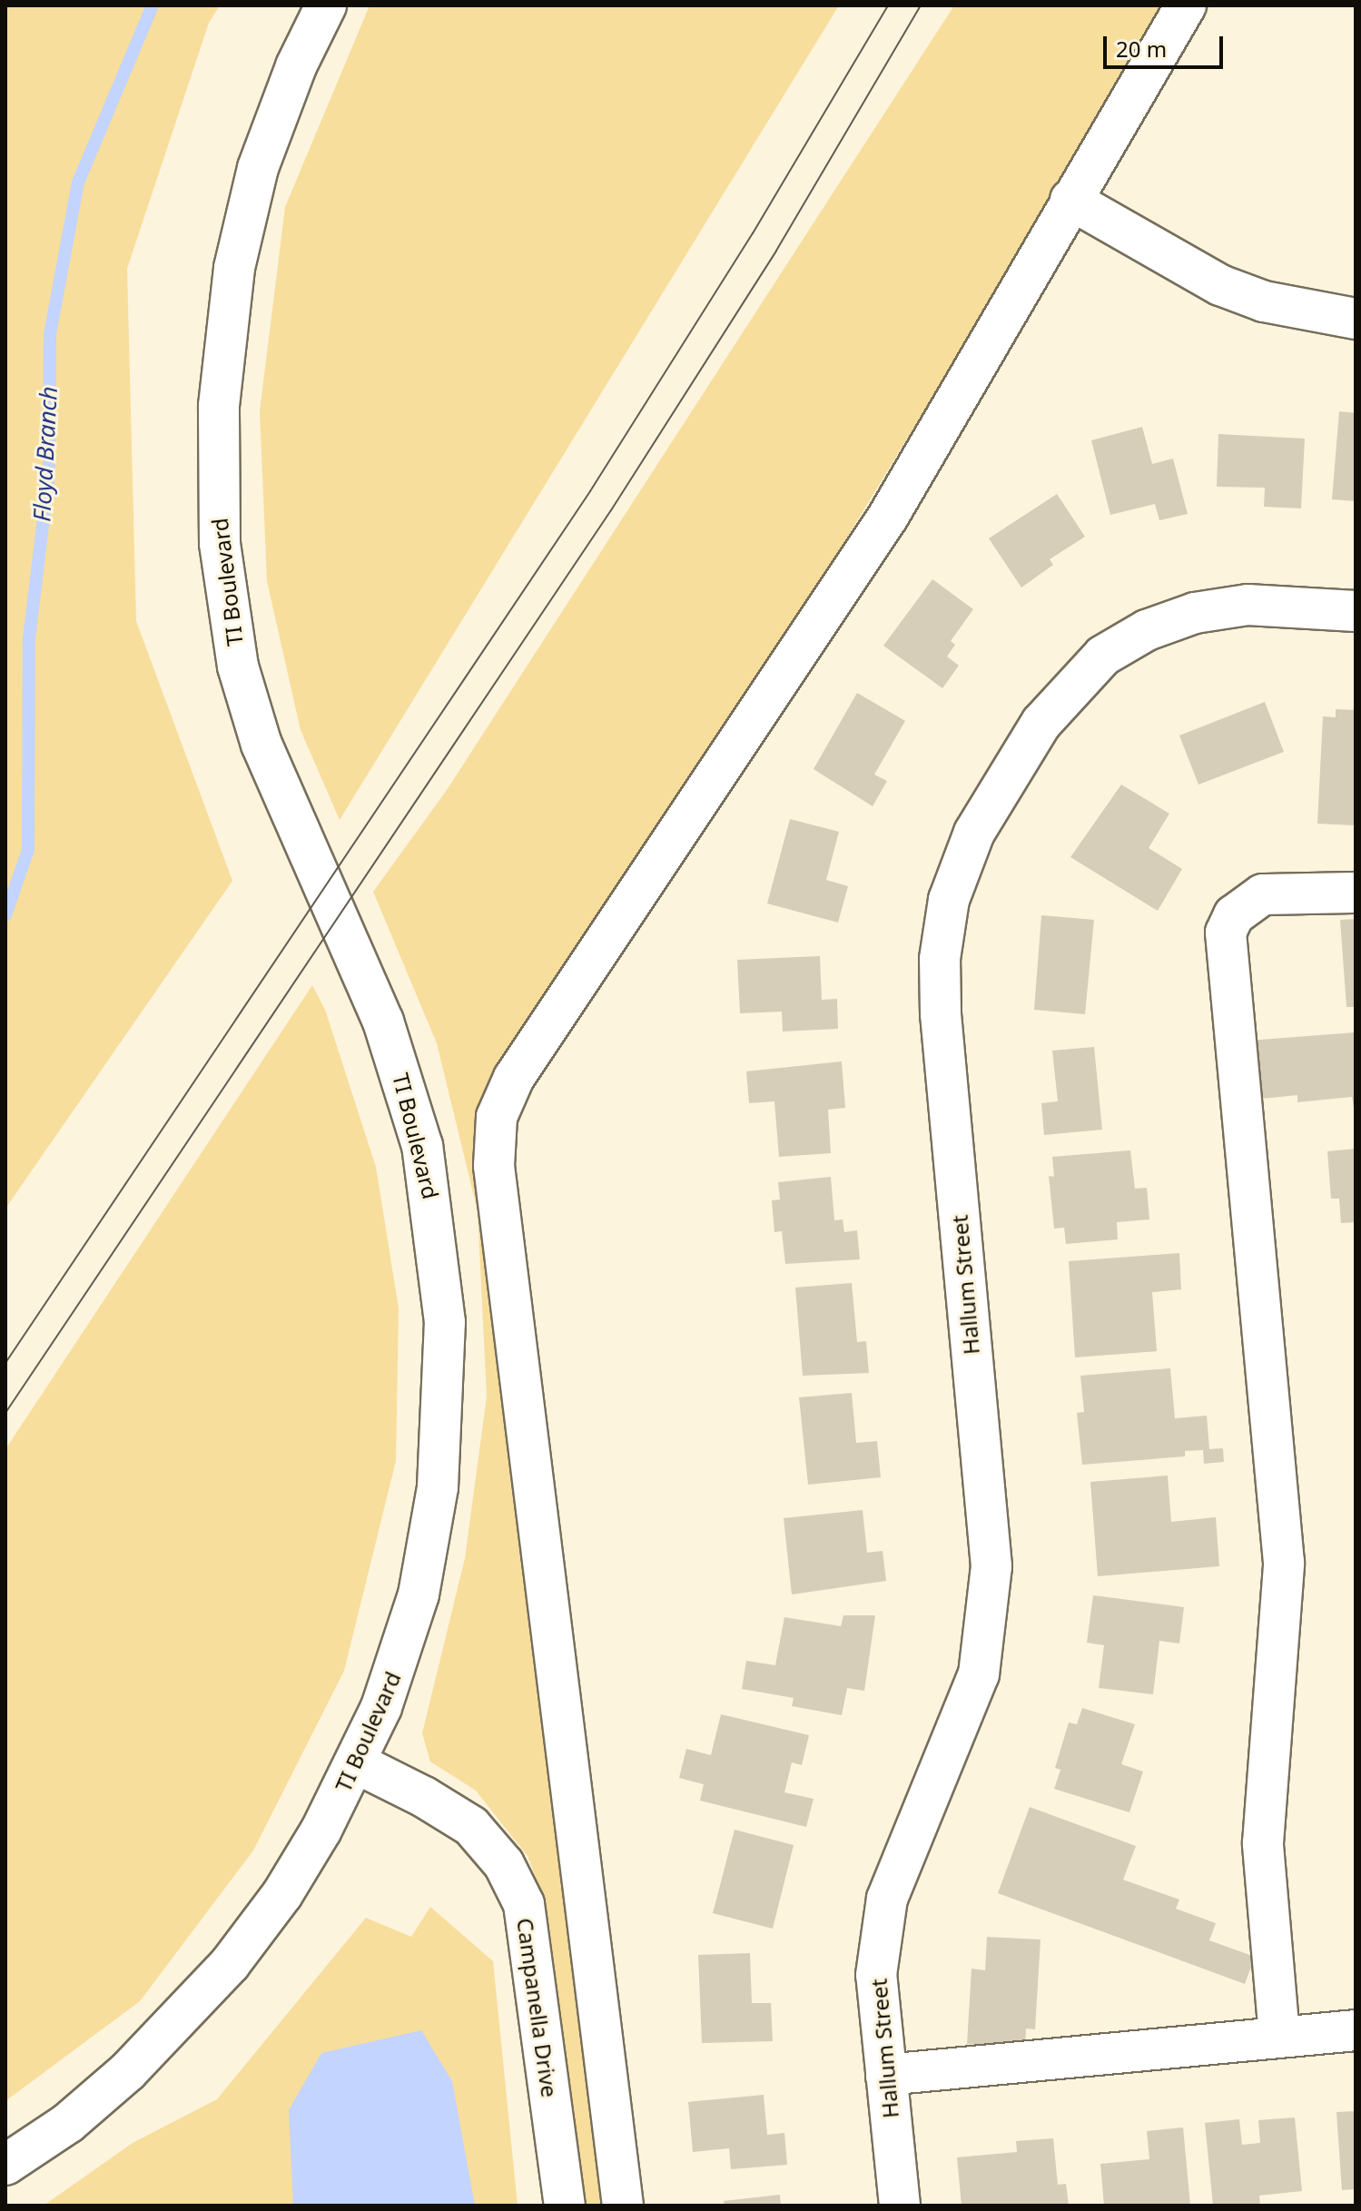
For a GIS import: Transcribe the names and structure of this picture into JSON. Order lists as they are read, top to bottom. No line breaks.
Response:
{"streets":{"street":["TI Boulevard","Hallum Street","Campanella Drive"]},"crossings":[["TI Boulevard","Campanella Drive"]],"water":["Floyd Branch"],"scale_bar":"20 m"}
